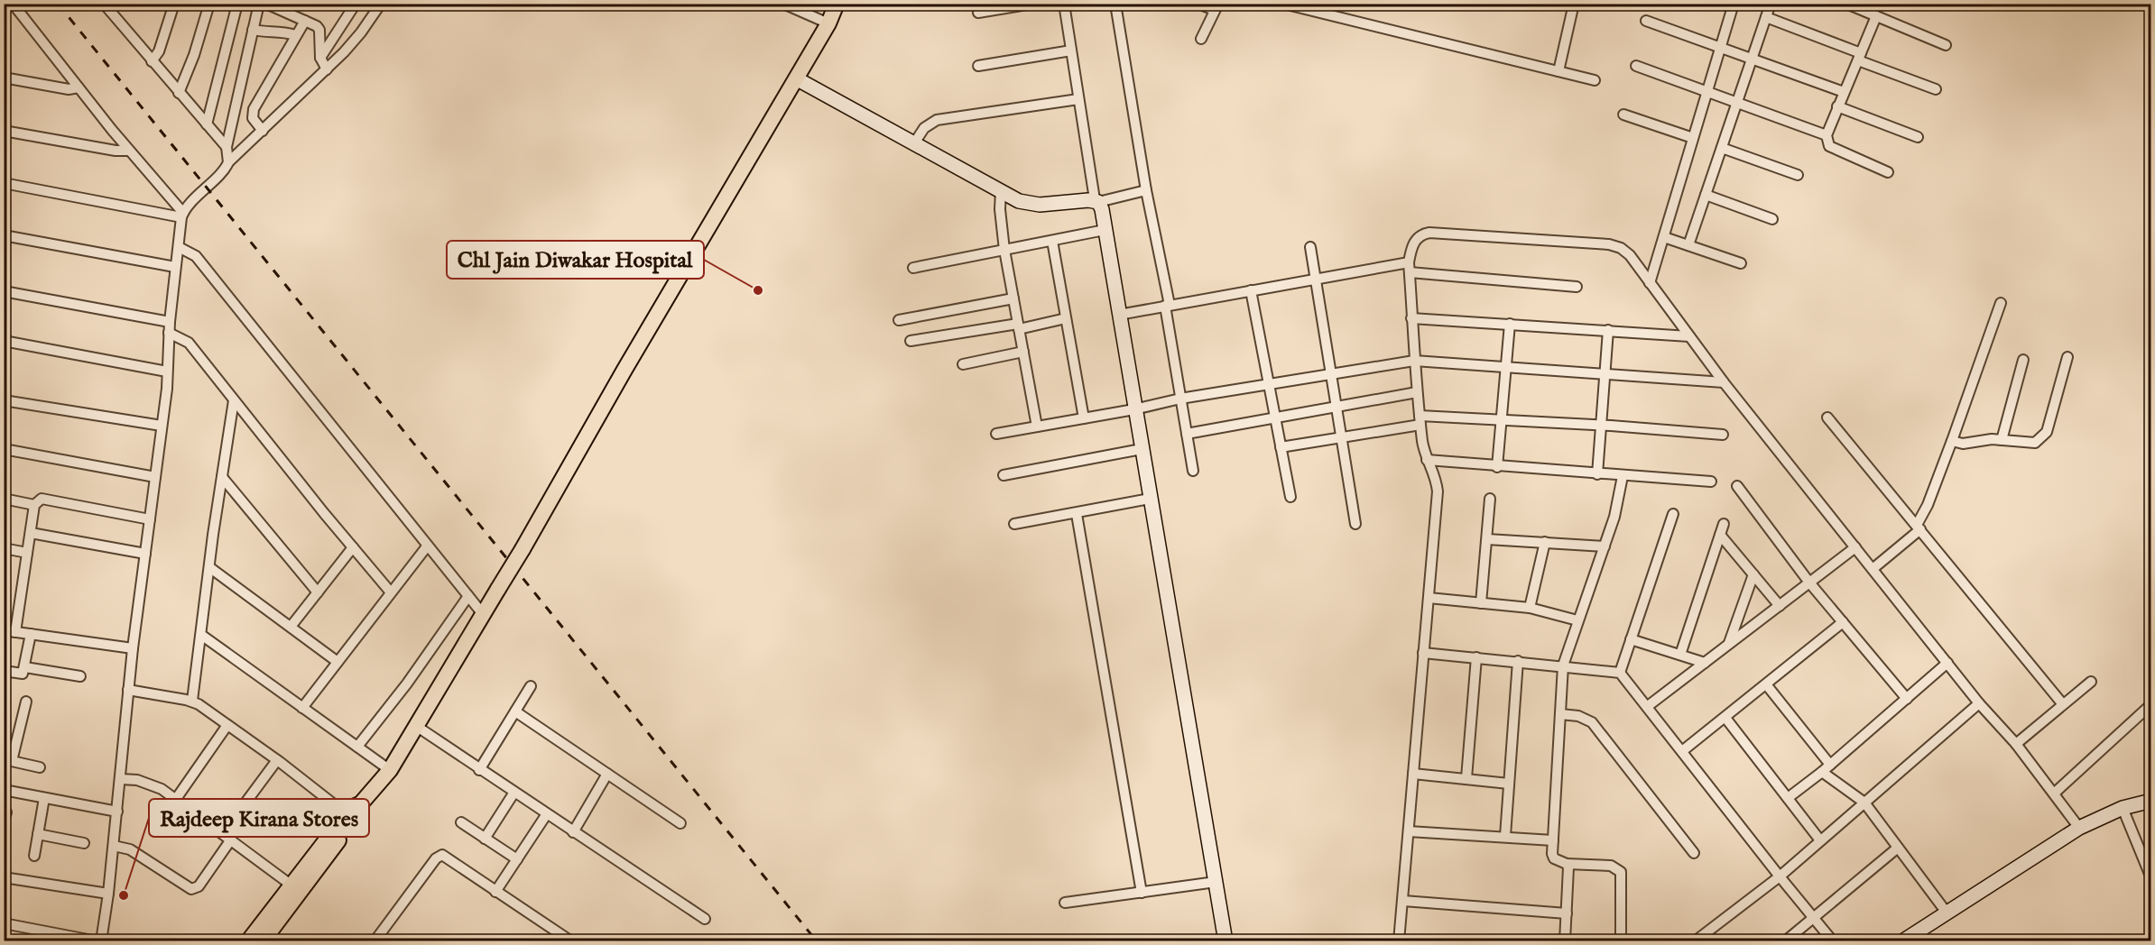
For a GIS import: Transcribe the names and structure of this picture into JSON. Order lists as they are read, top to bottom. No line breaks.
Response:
{"places":["Chl Jain Diwakar Hospital","Rajdeep Kirana Stores"]}
